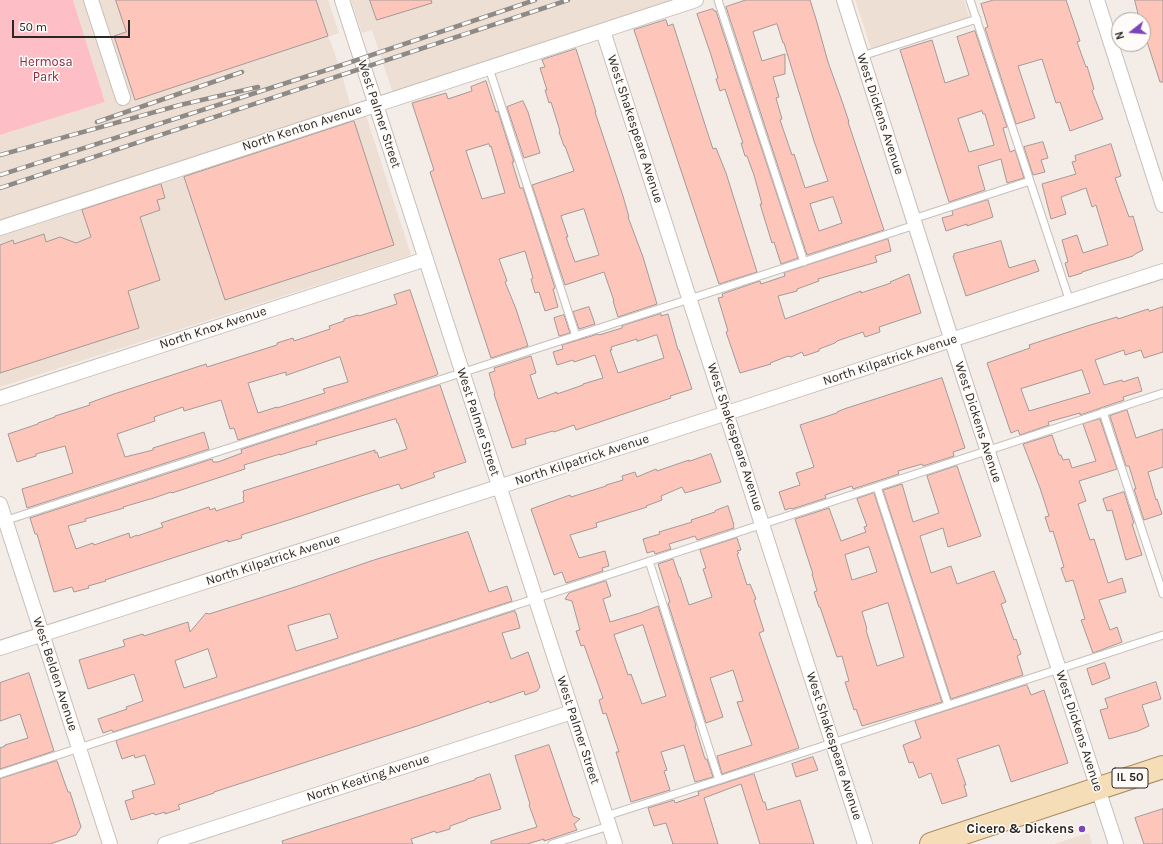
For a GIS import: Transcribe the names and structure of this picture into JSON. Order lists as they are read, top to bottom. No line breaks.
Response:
{"streets":{"main road":["IL 50"],"street":["West Palmer Street","West Dickens Avenue","North Kenton Avenue","West Shakespeare Avenue","North Knox Avenue","North Kilpatrick Avenue","West Belden Avenue","North Keating Avenue"]},"crossings":[["West Palmer Street","North Kenton Avenue"],["West Palmer Street","North Knox Avenue"],["West Palmer Street","North Kilpatrick Avenue"],["West Palmer Street","North Keating Avenue"],["West Dickens Avenue","North Kilpatrick Avenue"],["West Dickens Avenue","IL 50"],["North Kenton Avenue","West Shakespeare Avenue"],["West Shakespeare Avenue","North Kilpatrick Avenue"],["North Kilpatrick Avenue","West Belden Avenue"]],"parks":["Hermosa Park"],"places":["Cicero & Dickens"],"scale_bar":"50 m","north":"left"}
